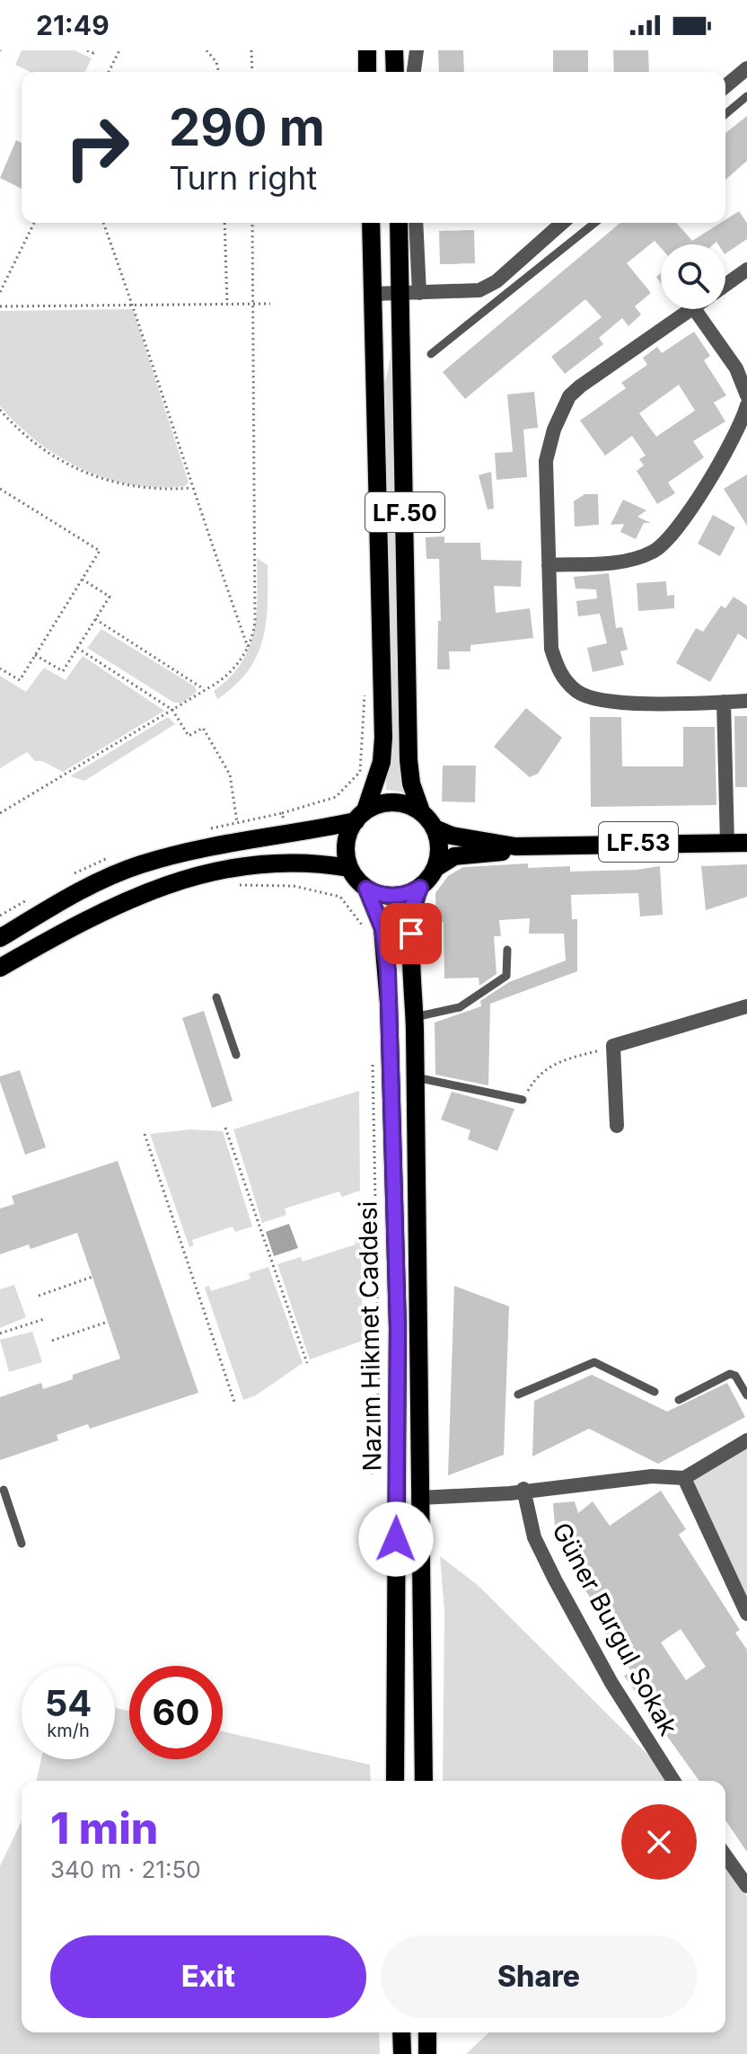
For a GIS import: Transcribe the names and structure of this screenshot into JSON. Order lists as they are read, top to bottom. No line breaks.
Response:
{"streets":{"main road":["LF.50","LF.53","Nazım Hikmet Caddesi"],"street":["Güner Burgul Sokak"]},"crossings":[["LF.50","LF.53"],["LF.50","Nazım Hikmet Caddesi"],["LF.53","Nazım Hikmet Caddesi"]],"page":{"status":"21:49","turn":["290 m","Turn right"],"speed":"54 km/h","limit":"60","heading":["1 min","340 m · 21:50"],"buttons":["Exit","Share"]}}
